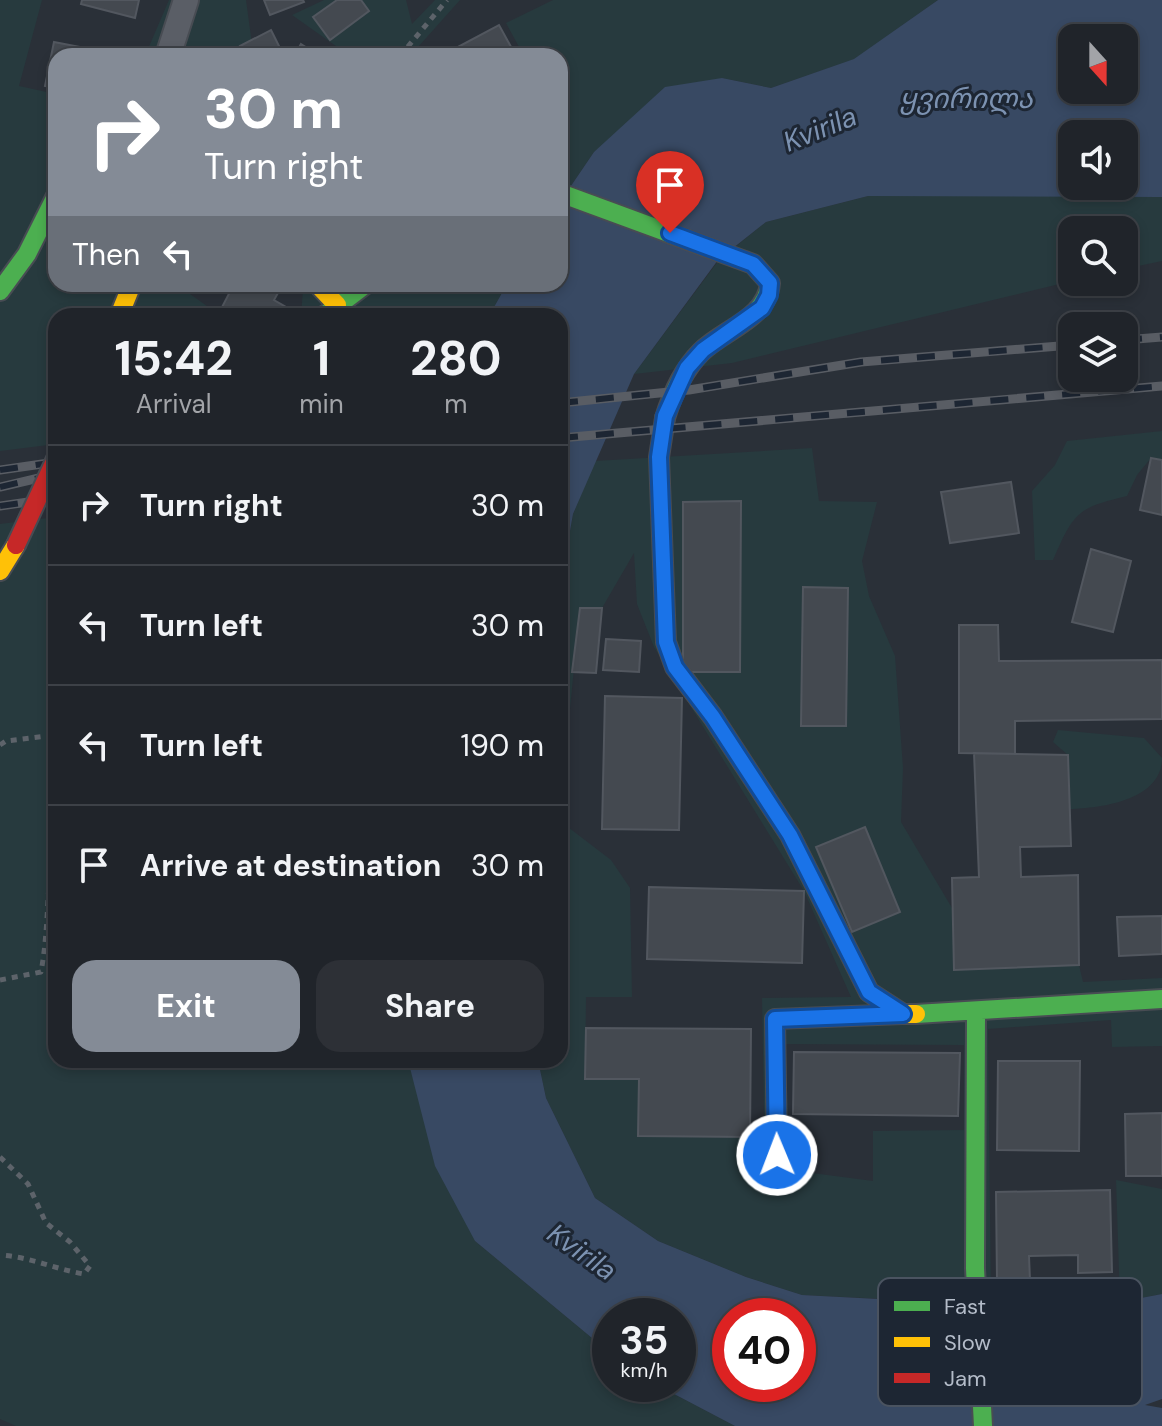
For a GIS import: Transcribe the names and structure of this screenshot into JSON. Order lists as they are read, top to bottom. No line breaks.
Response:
{"water":["ყვირილა","Kvirila"],"legend":["Fast","Slow","Jam"],"north":"bottom","page":{"turn":["30 m","Turn right"],"then":"Then","eta":["15:42","Arrival","1","min","280","m"],"list":[{"name":"Turn right","value":"30 m"},{"name":"Turn left","value":"30 m"},{"name":"Turn left","value":"190 m"},{"name":"Arrive at destination","value":"30 m"}],"buttons":["Exit","Share"],"speed":"35 km/h","limit":"40"}}
